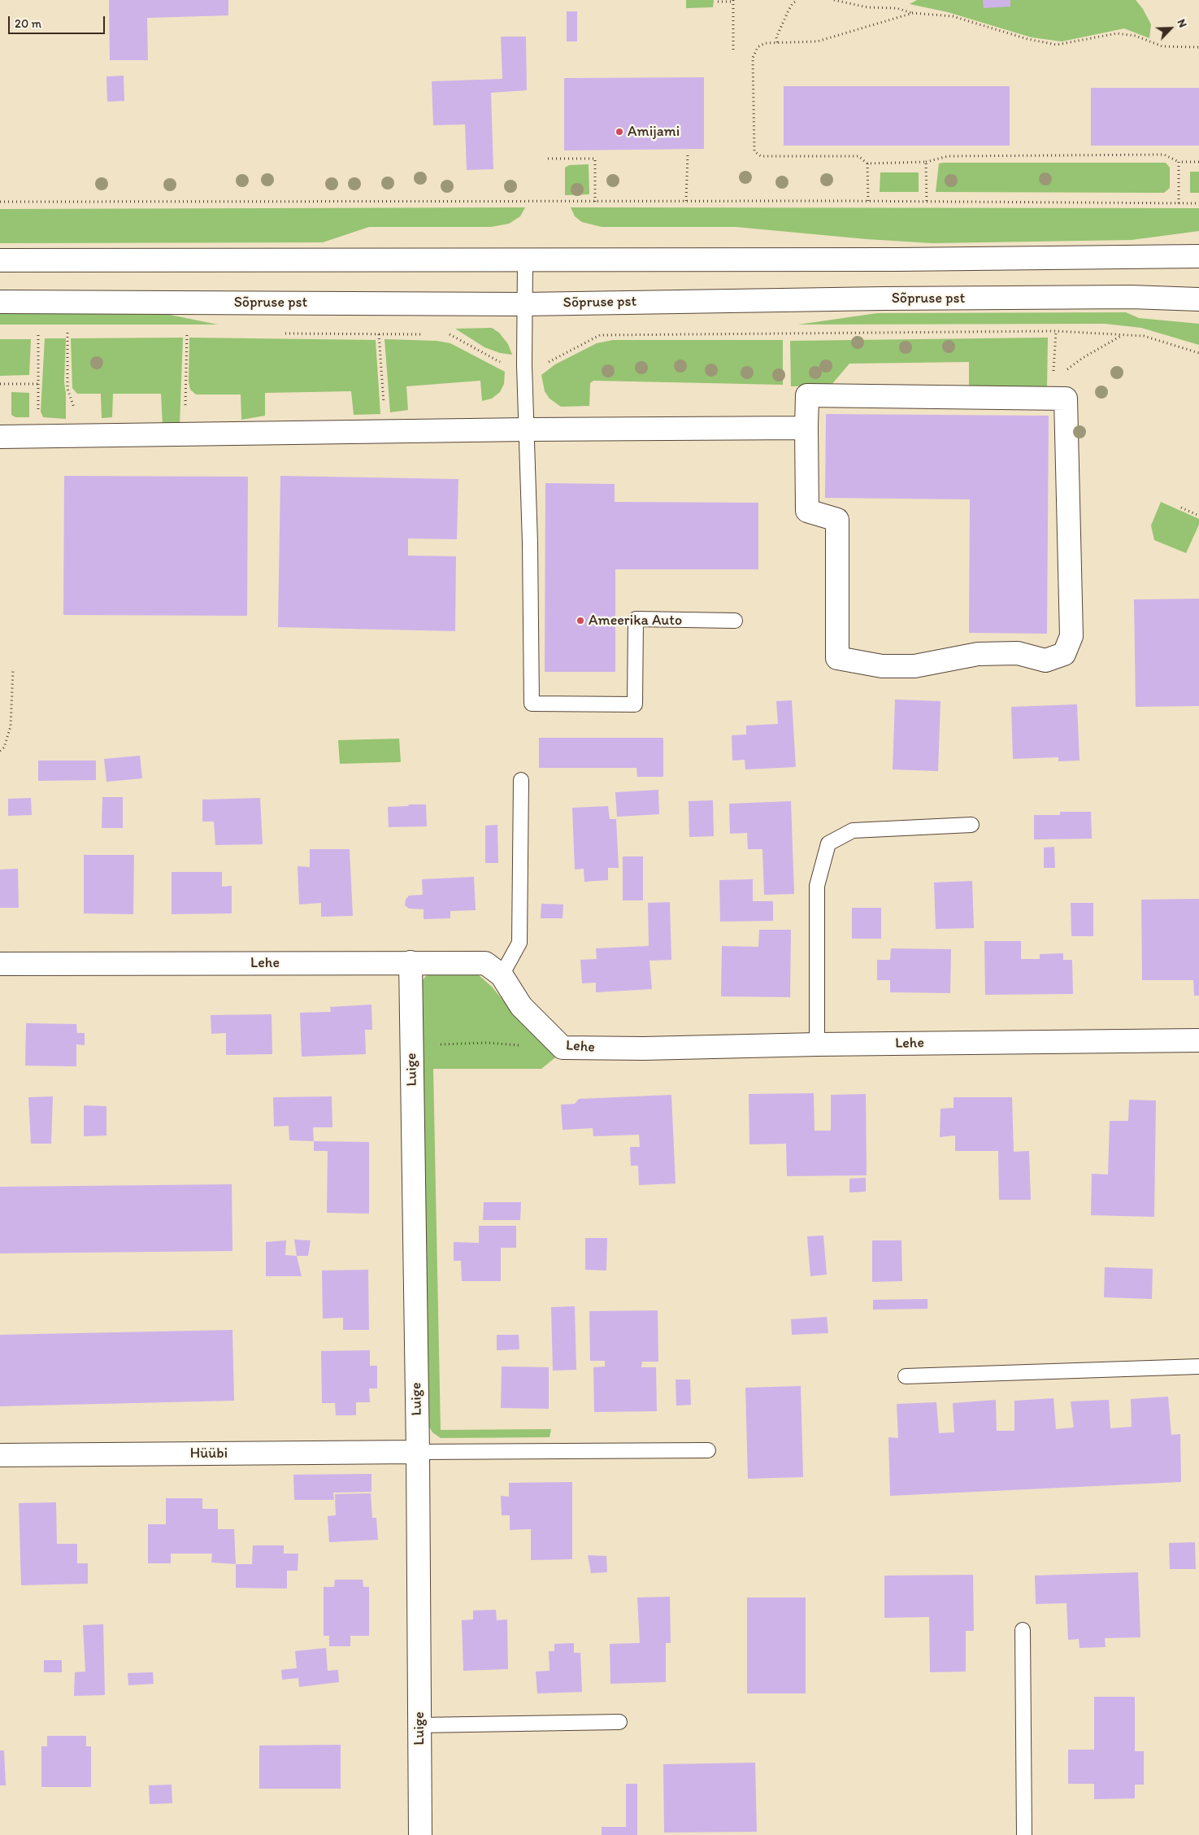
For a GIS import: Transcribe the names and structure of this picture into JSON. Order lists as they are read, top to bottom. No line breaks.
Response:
{"streets":{"street":["Sõpruse pst","Lehe","Luige","Hüübi"]},"crossings":[["Lehe","Luige"],["Luige","Hüübi"]],"places":["Amijami","Ameerika Auto"],"scale_bar":"20 m","north":"top right"}
